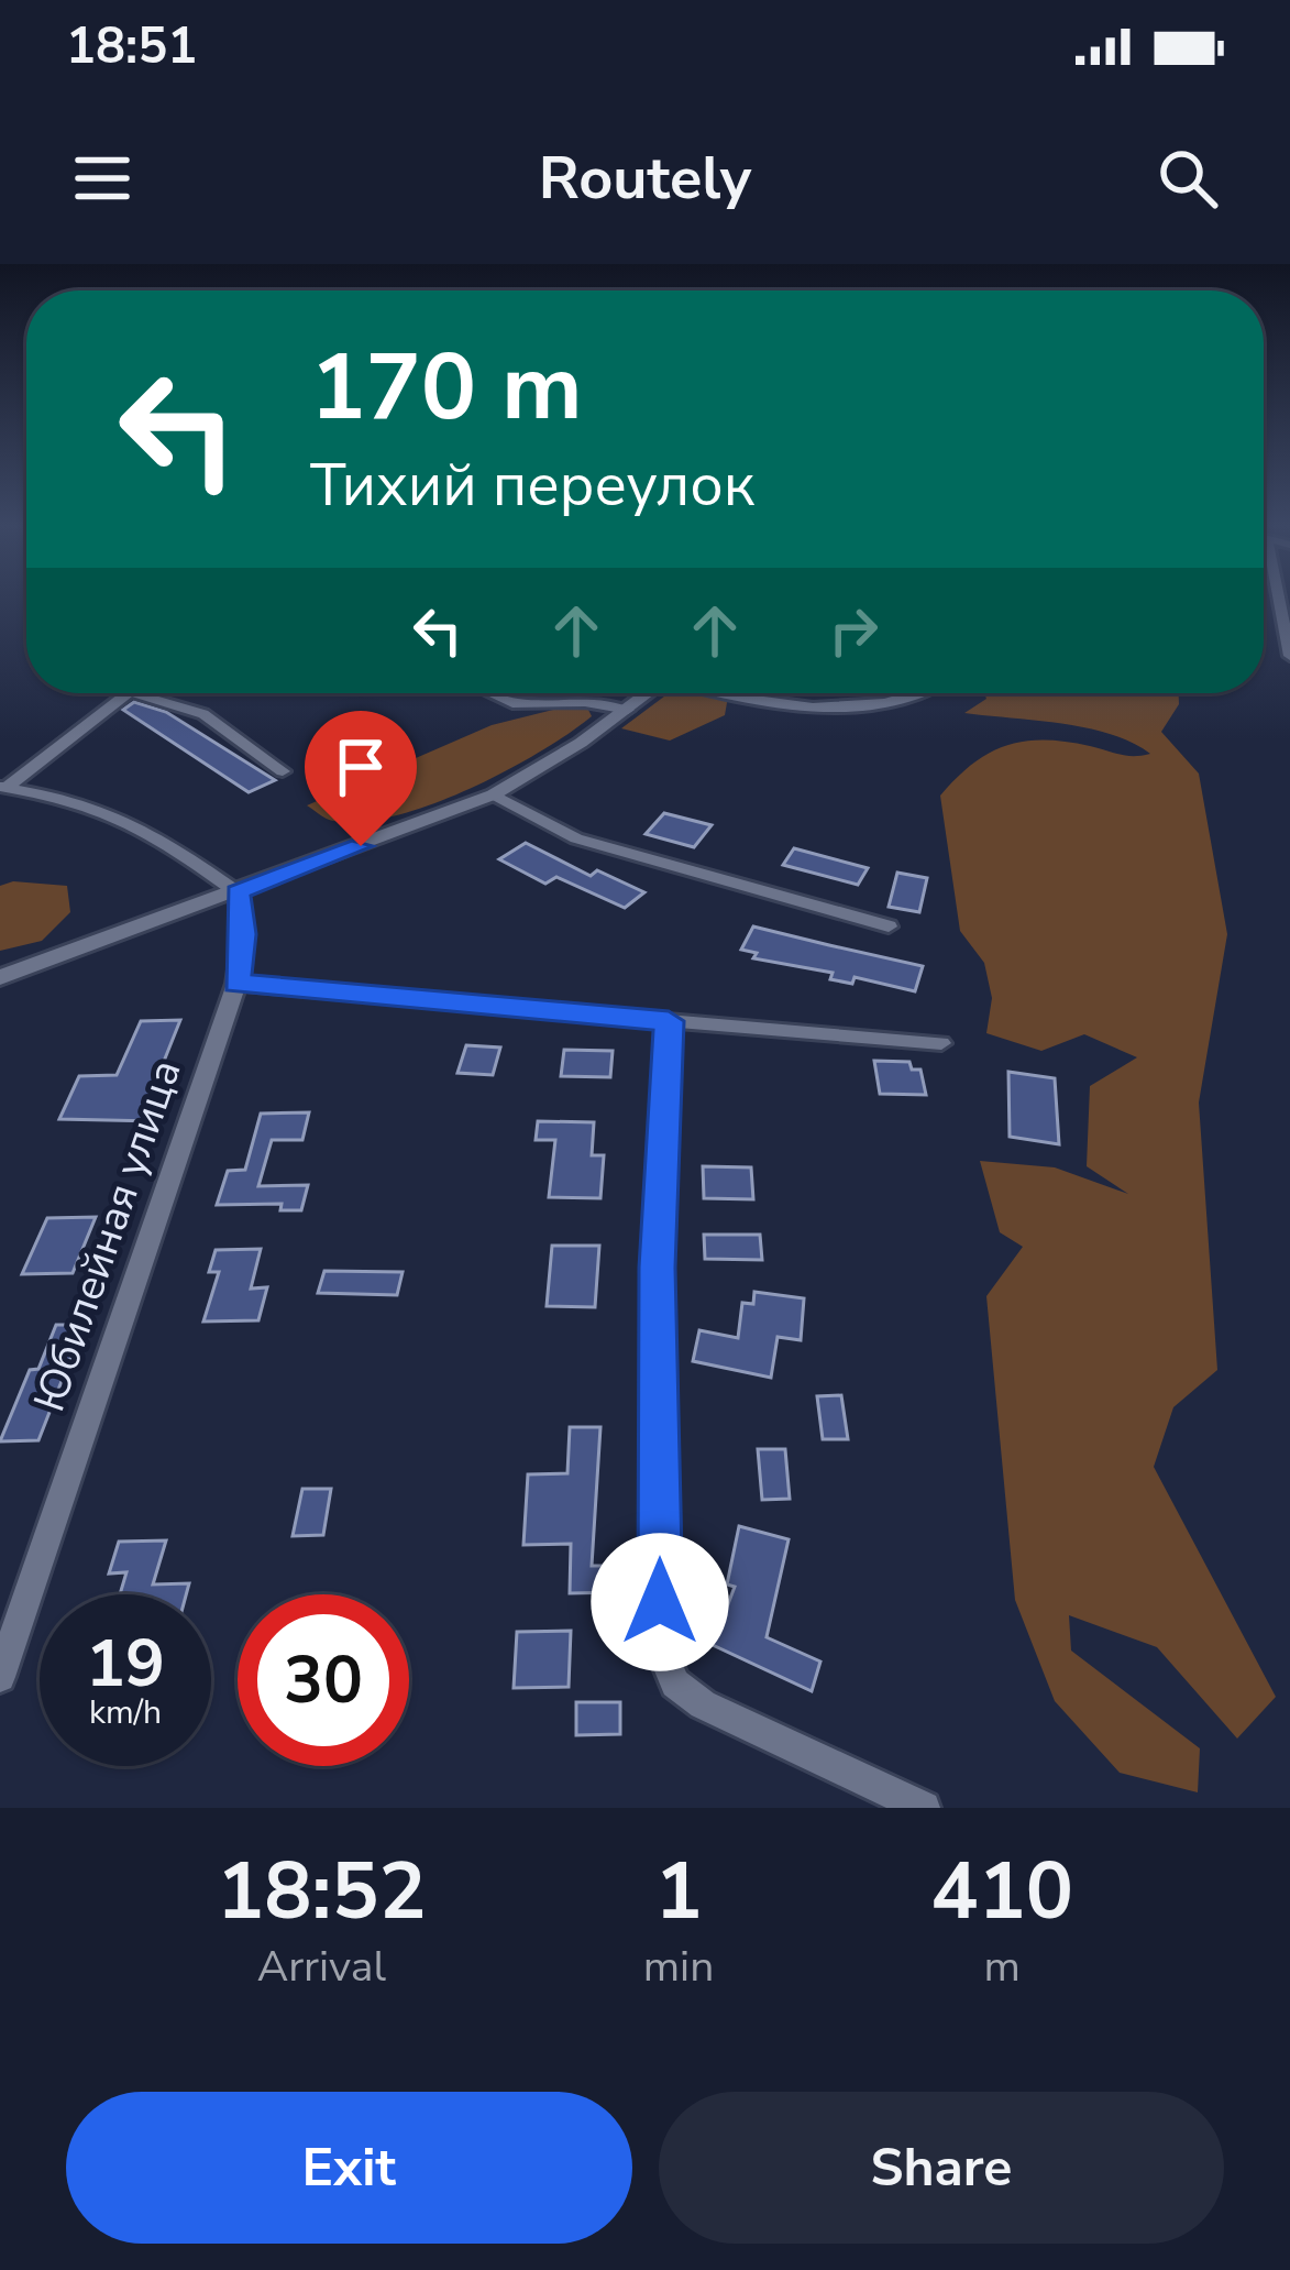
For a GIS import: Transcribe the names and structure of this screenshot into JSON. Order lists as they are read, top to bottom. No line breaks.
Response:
{"streets":{"street":["Юбилейная улица"]},"page":{"status":"18:51","header":"Routely","turn":["170 m","Тихий переулок"],"speed":"19 km/h","limit":"30","eta":["18:52","Arrival","1","min","410","m"],"buttons":["Exit","Share"]}}
